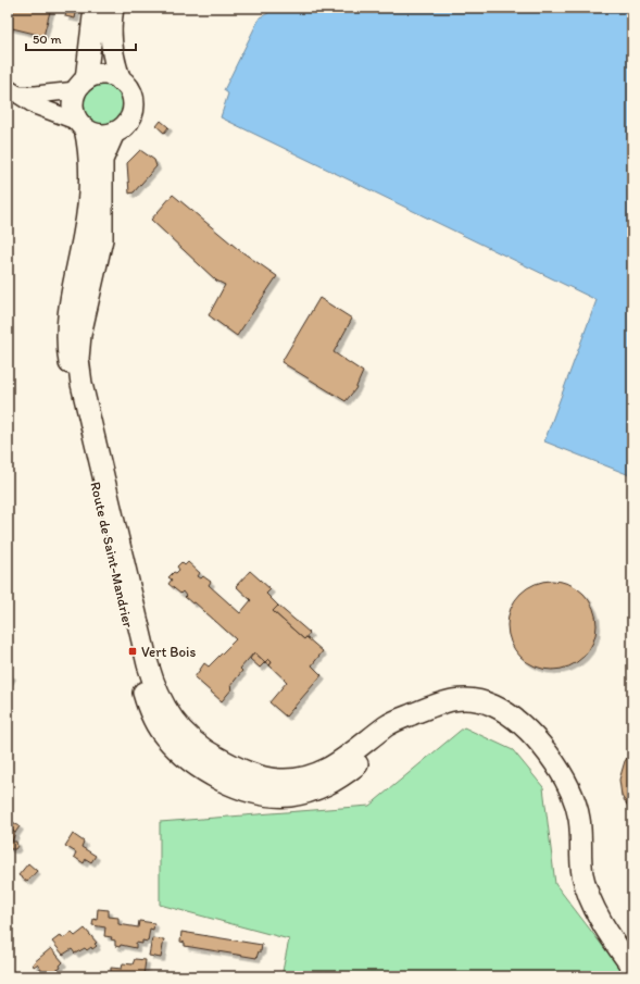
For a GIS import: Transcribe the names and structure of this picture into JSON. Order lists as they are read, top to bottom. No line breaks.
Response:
{"streets":{"main road":["Route de Saint-Mandrier"]},"places":{"transit":["Vert Bois"]},"scale_bar":"50 m"}
